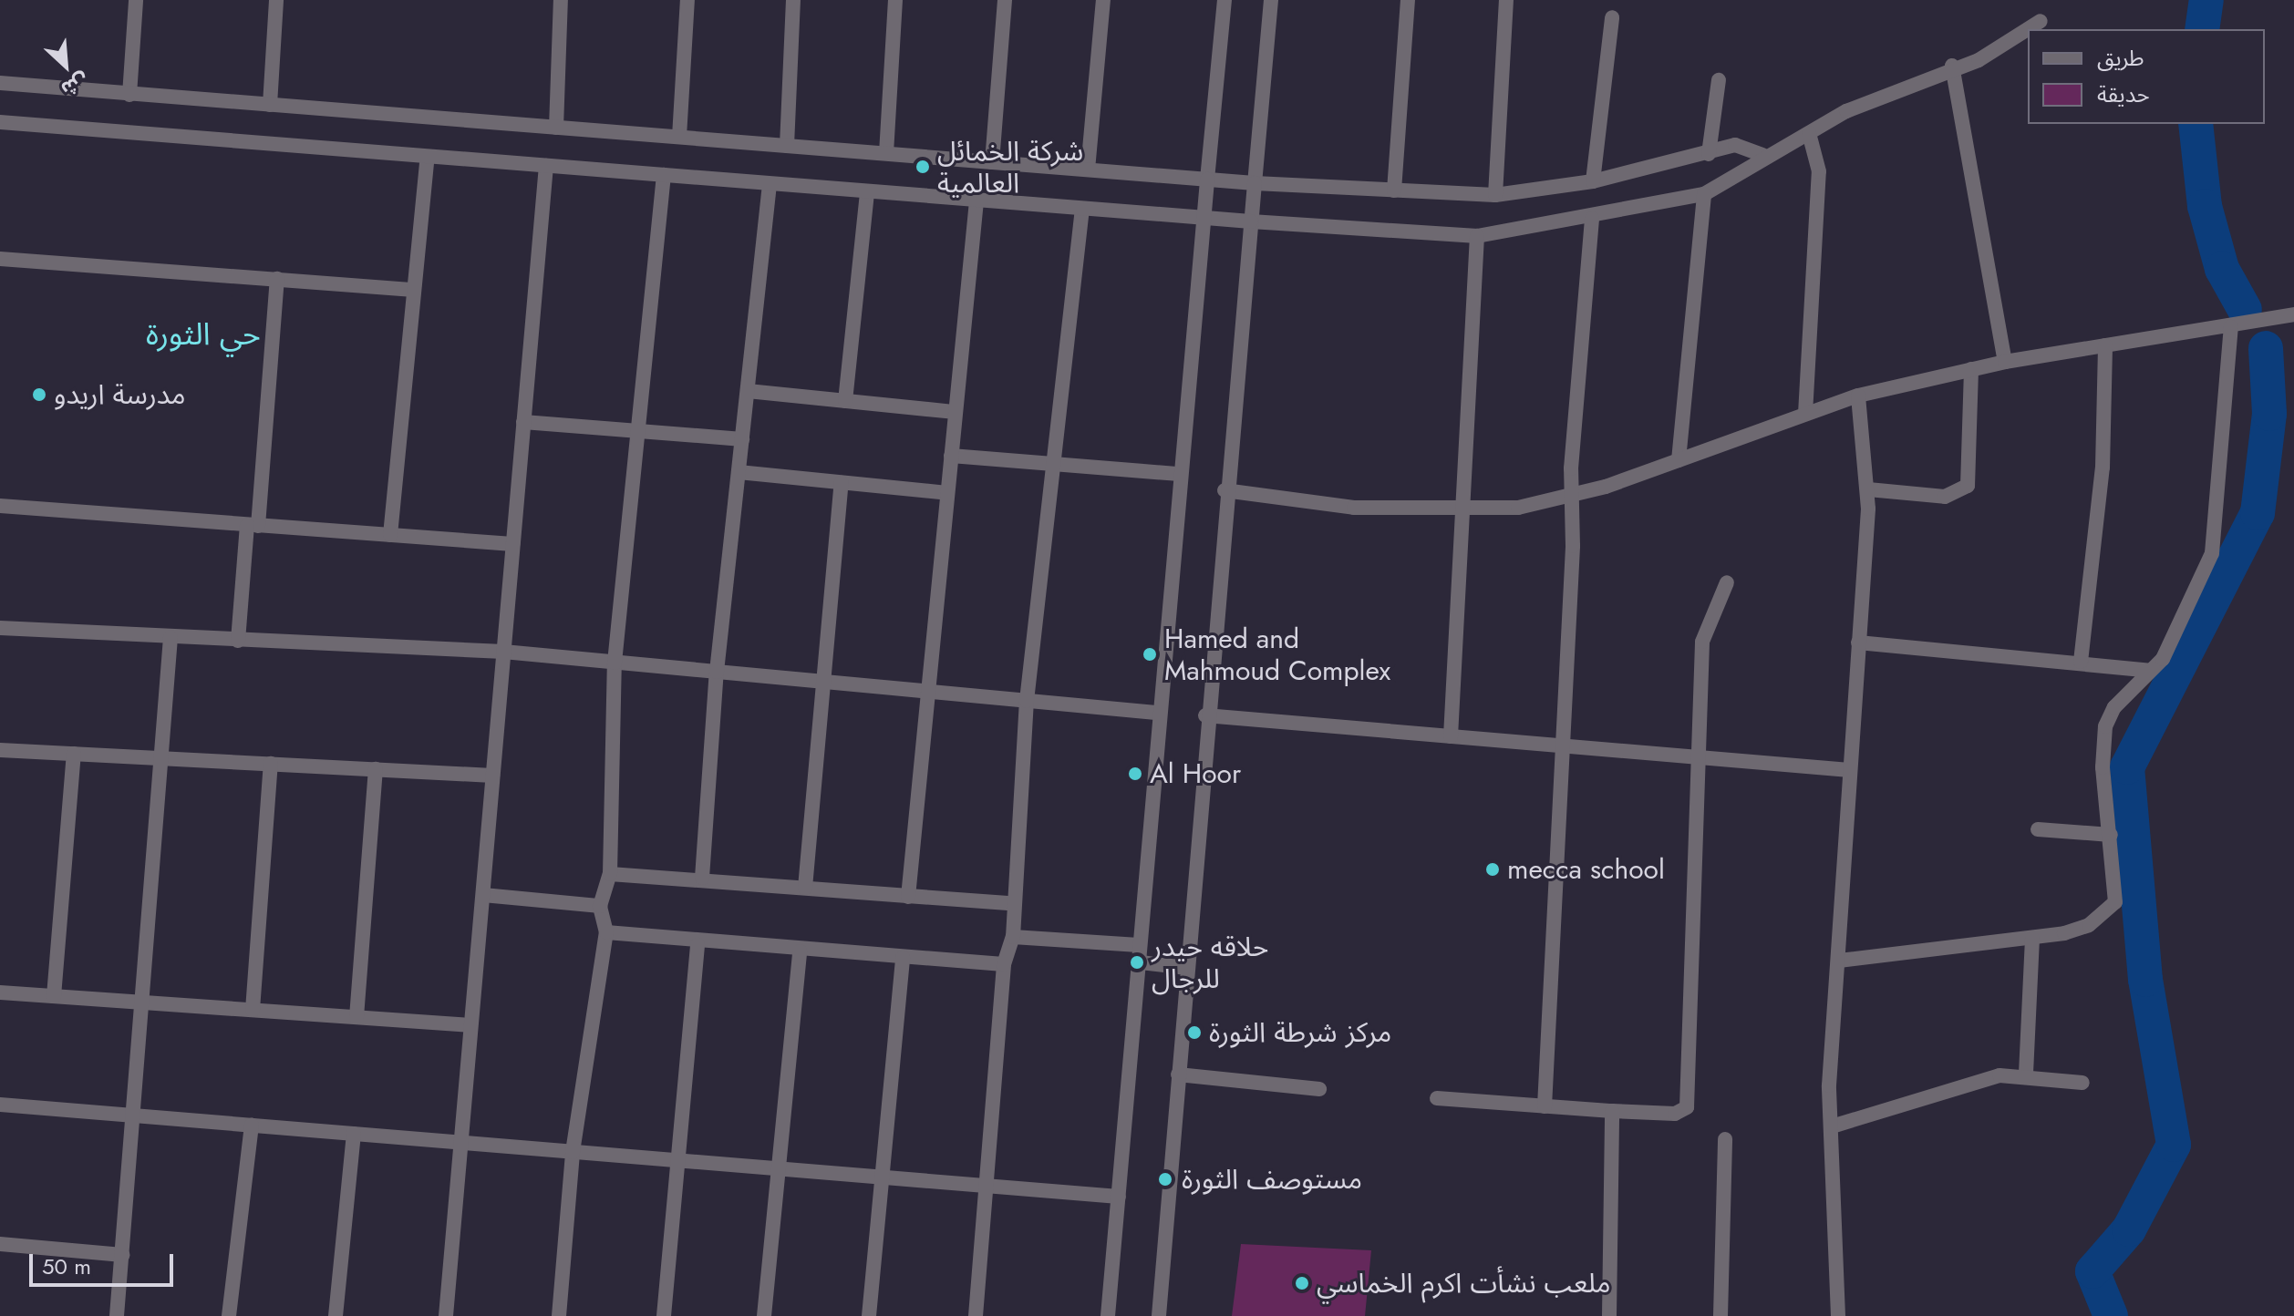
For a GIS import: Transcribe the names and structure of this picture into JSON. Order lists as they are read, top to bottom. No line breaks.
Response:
{"districts":["حي الثورة"],"places":["شركة الخمائل العالمية","مدرسة اريدو","Hamed and Mahmoud Complex","Al Hoor","mecca school","حلاقه حيدر للرجال","مركز شرطة الثورة","مستوصف الثورة","ملعب نشأت اكرم الخماسي"],"legend":["طريق","حديقة"],"scale_bar":"50 m","north":"bottom right"}
